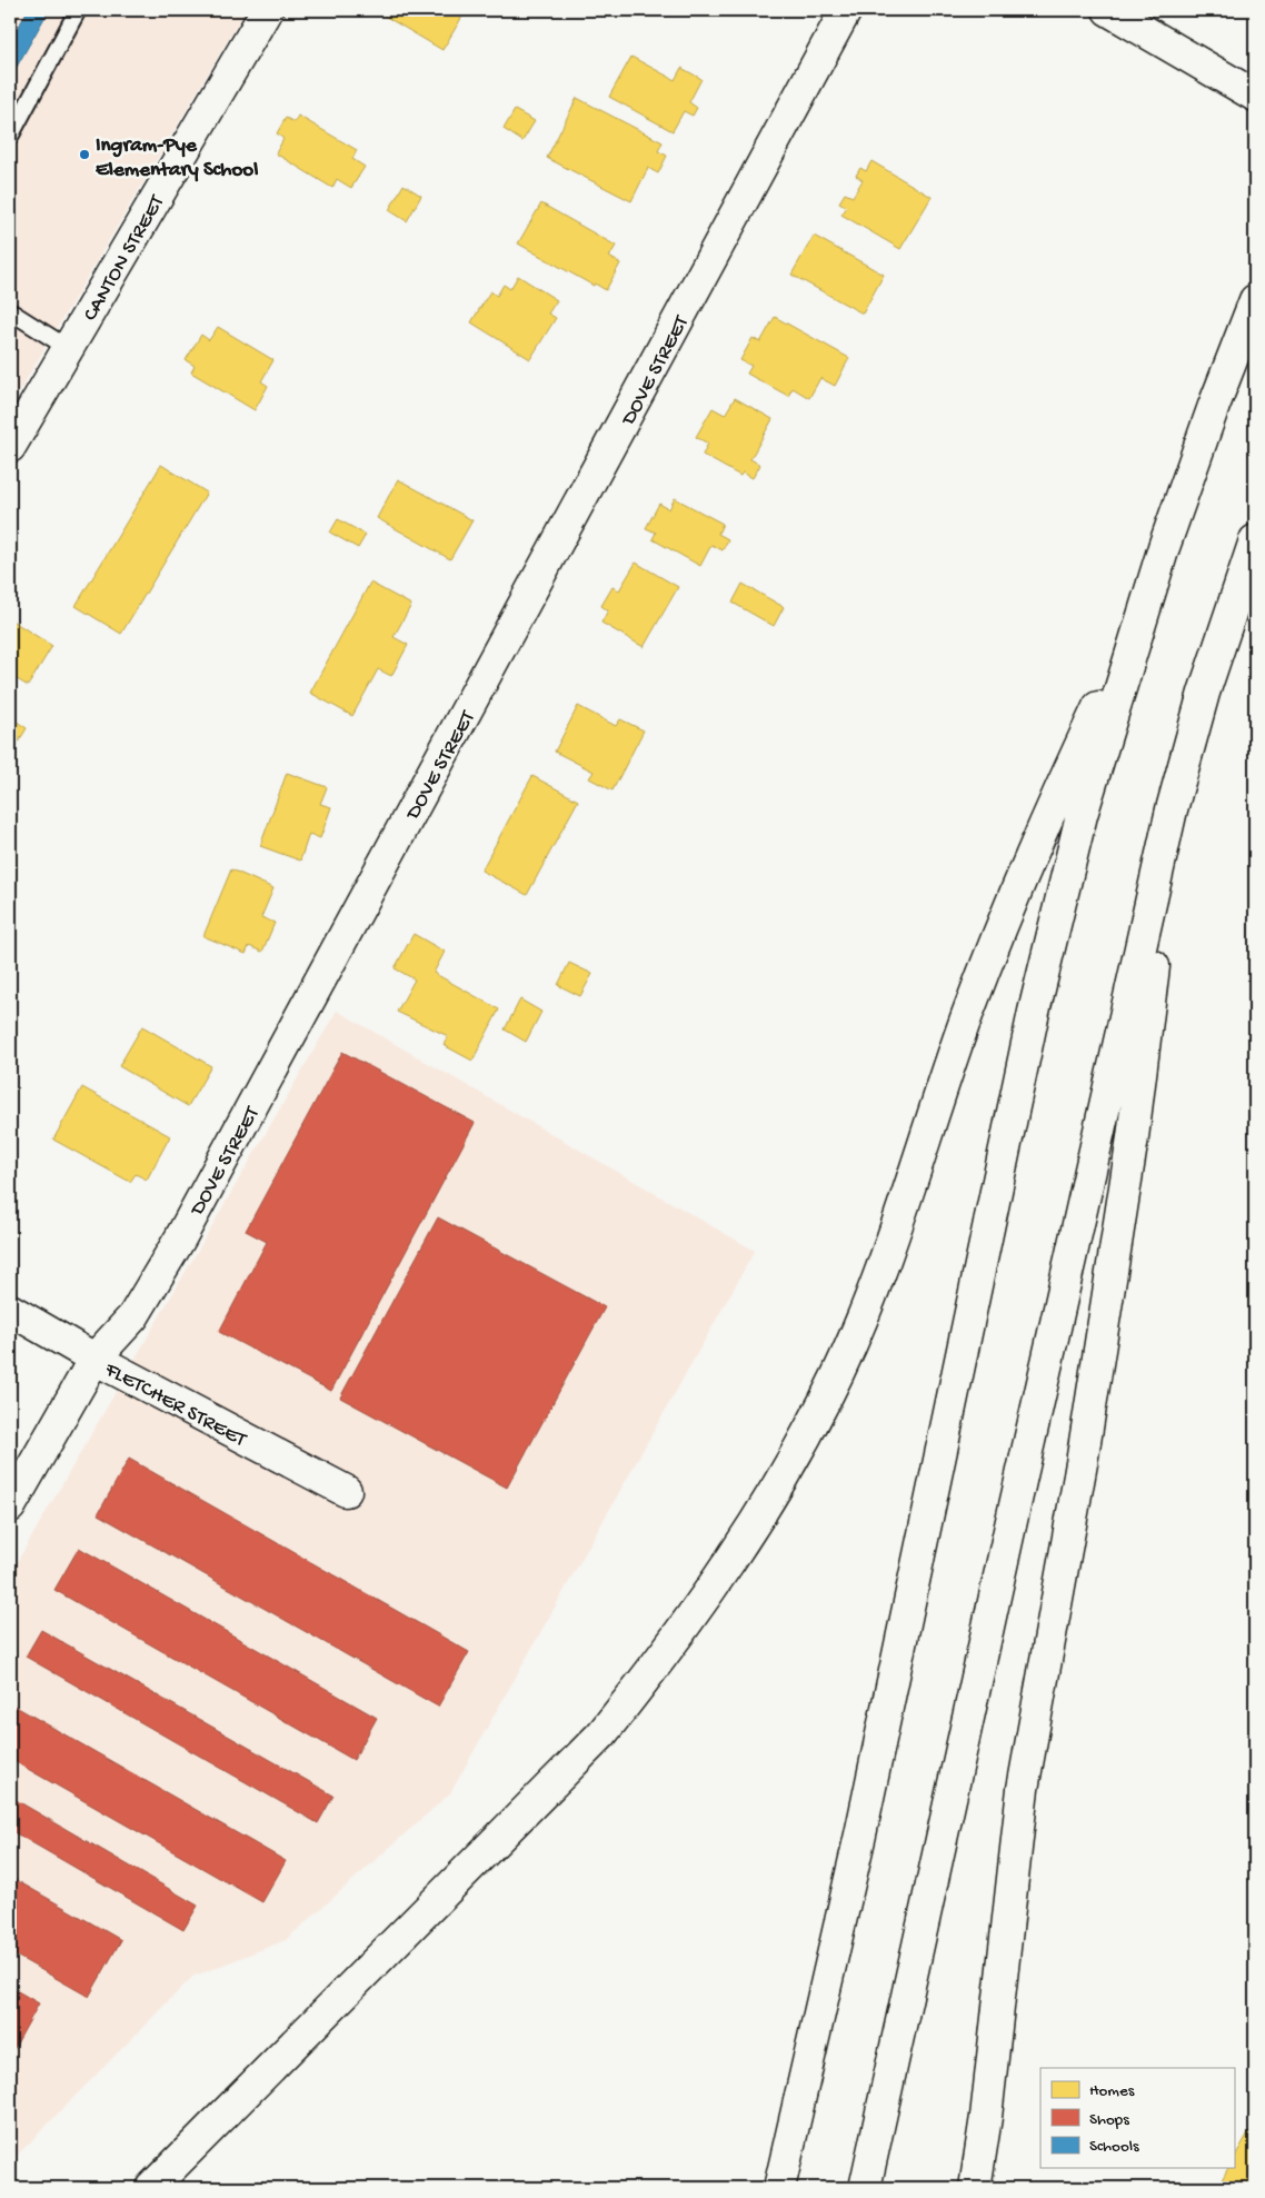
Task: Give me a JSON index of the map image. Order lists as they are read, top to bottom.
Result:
{
  "streets": {
    "main road": ["CANTON STREET", "DOVE STREET", "FLETCHER STREET"]
  },
  "crossings": [
    ["DOVE STREET", "FLETCHER STREET"]
  ],
  "places": ["Ingram-Pye Elementary School"],
  "legend": ["Homes", "Shops", "Schools"]
}
